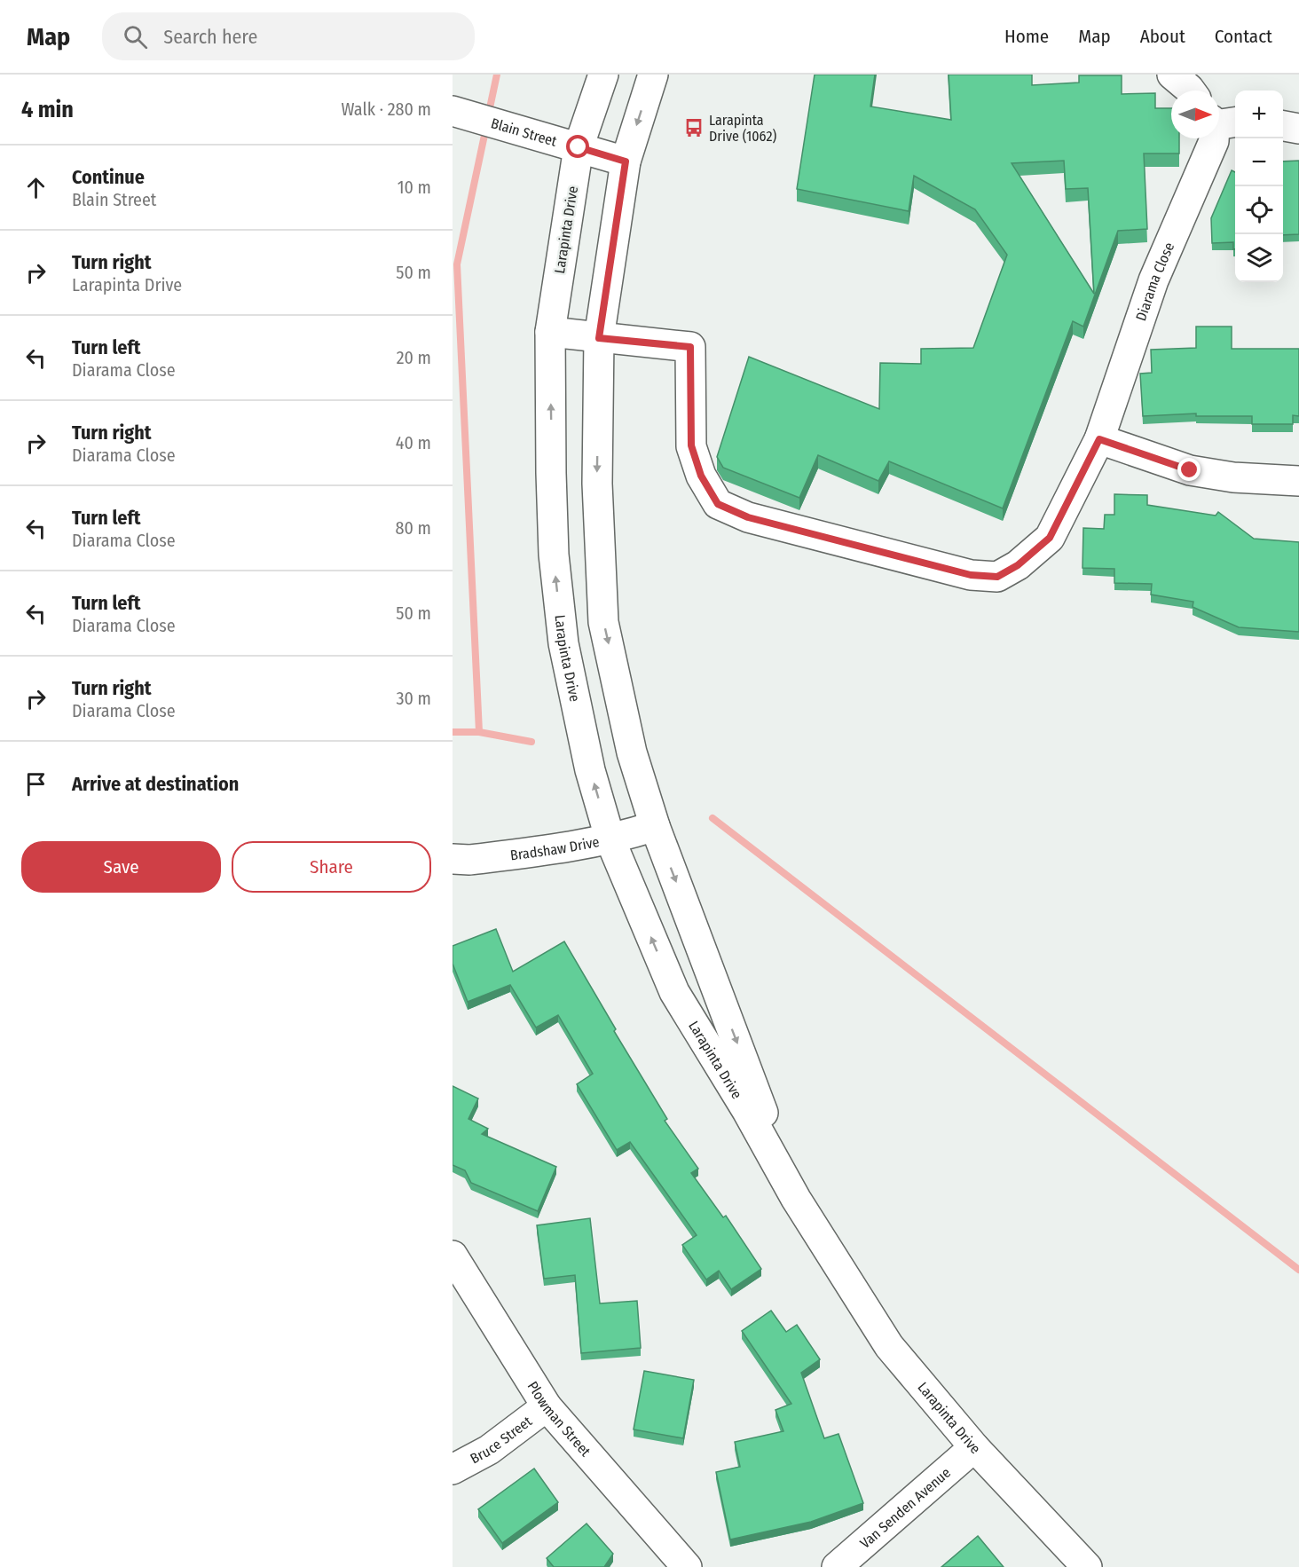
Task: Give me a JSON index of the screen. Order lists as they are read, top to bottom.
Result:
{
  "streets": {
    "main road": [
      "Blain Street",
      "Larapinta Drive",
      "Diarama Close",
      "Bradshaw Drive",
      "Plowman Street",
      "Bruce Street",
      "Van Senden Avenue"
    ]
  },
  "crossings": [
    ["Blain Street", "Larapinta Drive"],
    ["Larapinta Drive", "Diarama Close"],
    ["Larapinta Drive", "Bradshaw Drive"],
    ["Larapinta Drive", "Van Senden Avenue"],
    ["Plowman Street", "Bruce Street"]
  ],
  "places": {
    "bus stop": ["Larapinta Drive (1062)"]
  },
  "north": "right",
  "page": {
    "header": "Map",
    "search": "Search here",
    "nav": [
      "Home",
      "Map",
      "About",
      "Contact"
    ],
    "heading": ["4 min", "Walk · 280 m"],
    "map_buttons": ["+", "−"],
    "list": [
      ["Continue", "Blain Street", "10 m"],
      ["Turn right", "Larapinta Drive", "50 m"],
      ["Turn left", "Diarama Close", "20 m"],
      ["Turn right", "Diarama Close", "40 m"],
      ["Turn left", "Diarama Close", "80 m"],
      ["Turn left", "Diarama Close", "50 m"],
      ["Turn right", "Diarama Close", "30 m"],
      "Arrive at destination"
    ],
    "buttons": ["Save", "Share"]
  }
}
